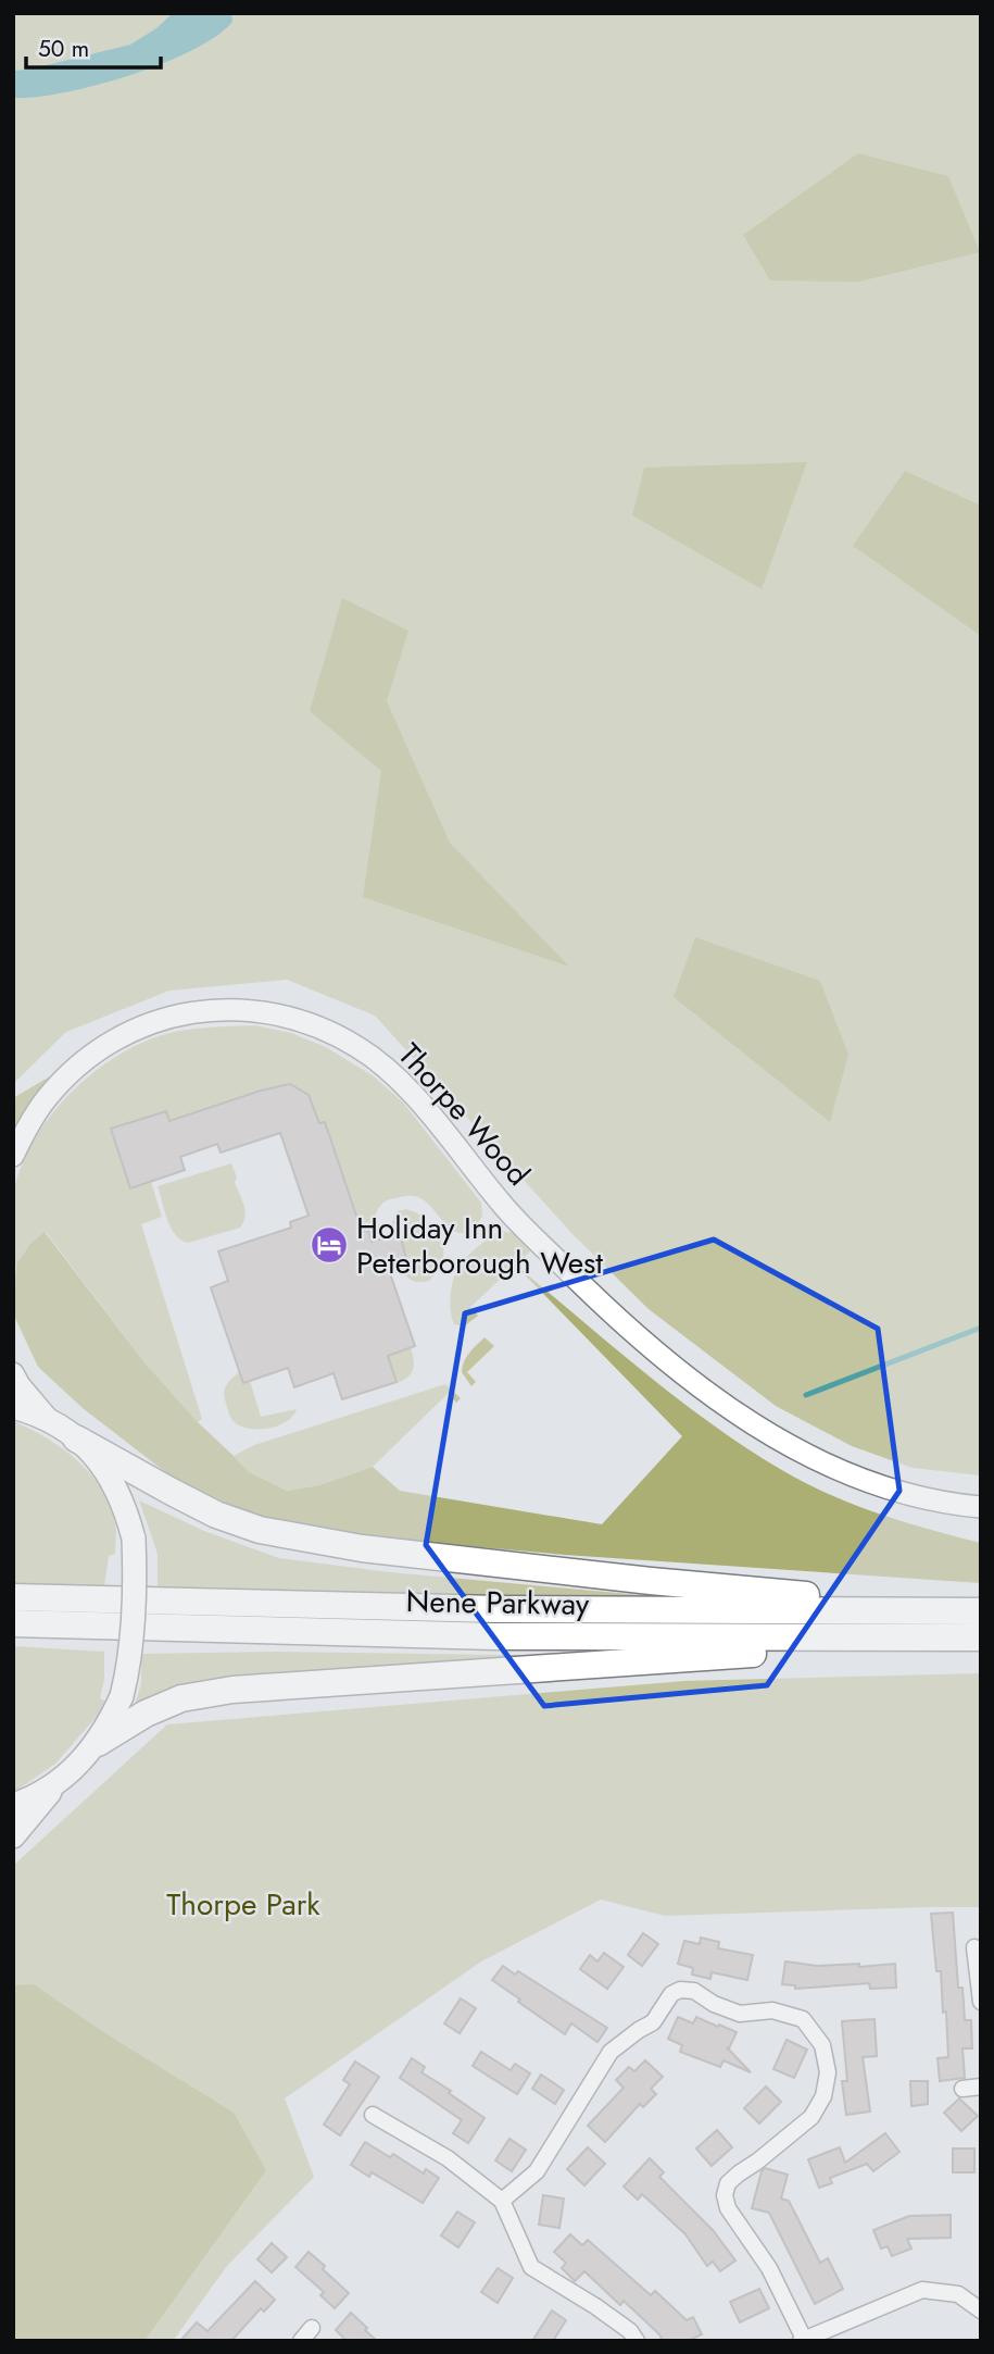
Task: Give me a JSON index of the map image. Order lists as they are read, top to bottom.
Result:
{
  "streets": {
    "highway": ["Nene Parkway"],
    "street": ["Thorpe Wood"]
  },
  "parks": ["Thorpe Park"],
  "places": {
    "hotel": ["Holiday Inn Peterborough West"]
  },
  "scale_bar": "50 m"
}
